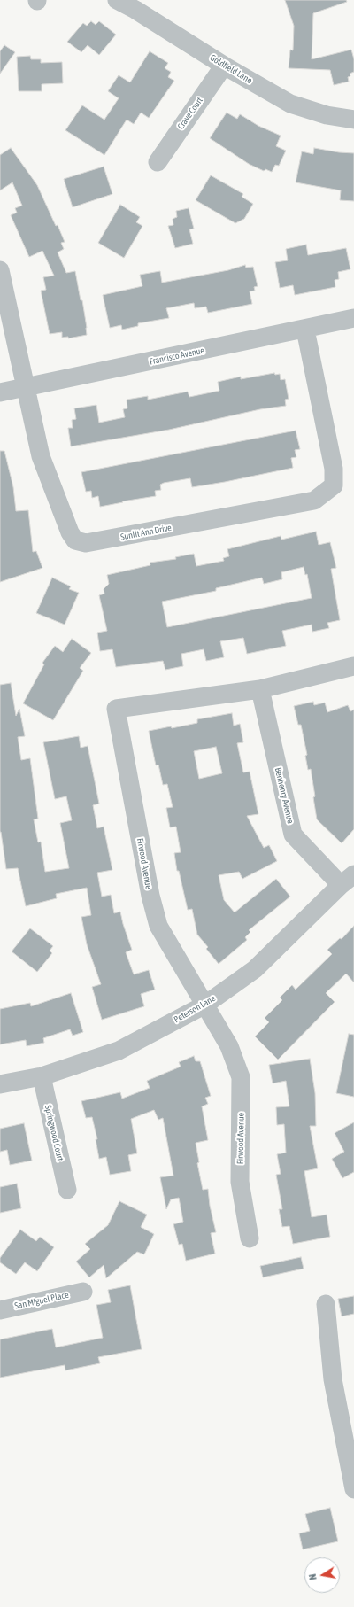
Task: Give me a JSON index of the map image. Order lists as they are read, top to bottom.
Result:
{
  "streets": {
    "street": [
      "Goldfield Lane",
      "Crave Court",
      "Francisco Avenue",
      "Sunlit Ann Drive",
      "Benhenry Avenue",
      "Firwood Avenue",
      "Peterson Lane",
      "Springwood Court",
      "San Miguel Place"
    ]
  },
  "crossings": [
    ["Goldfield Lane", "Crave Court"],
    ["Francisco Avenue", "Sunlit Ann Drive"],
    ["Benhenry Avenue", "Firwood Avenue"],
    ["Benhenry Avenue", "Peterson Lane"],
    ["Firwood Avenue", "Peterson Lane"],
    ["Peterson Lane", "Springwood Court"]
  ],
  "north": "left"
}
